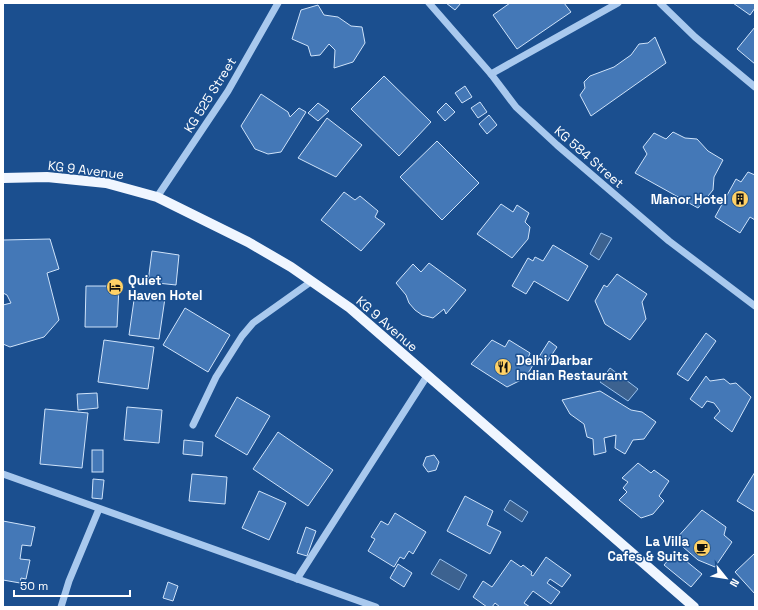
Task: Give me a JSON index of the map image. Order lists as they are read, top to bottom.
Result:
{
  "streets": {
    "main road": ["KG 9 Avenue"],
    "street": ["KG 525 Street", "KG 584 Street"]
  },
  "crossings": [
    ["KG 525 Street", "KG 9 Avenue"]
  ],
  "places": {
    "building": ["Manor Hotel"],
    "hotel": ["Quiet Haven Hotel"],
    "restaurant": ["Delhi Darbar Indian Restaurant"],
    "cafe": ["La Villa Cafes & Suits"]
  },
  "scale_bar": "50 m",
  "north": "bottom right"
}
